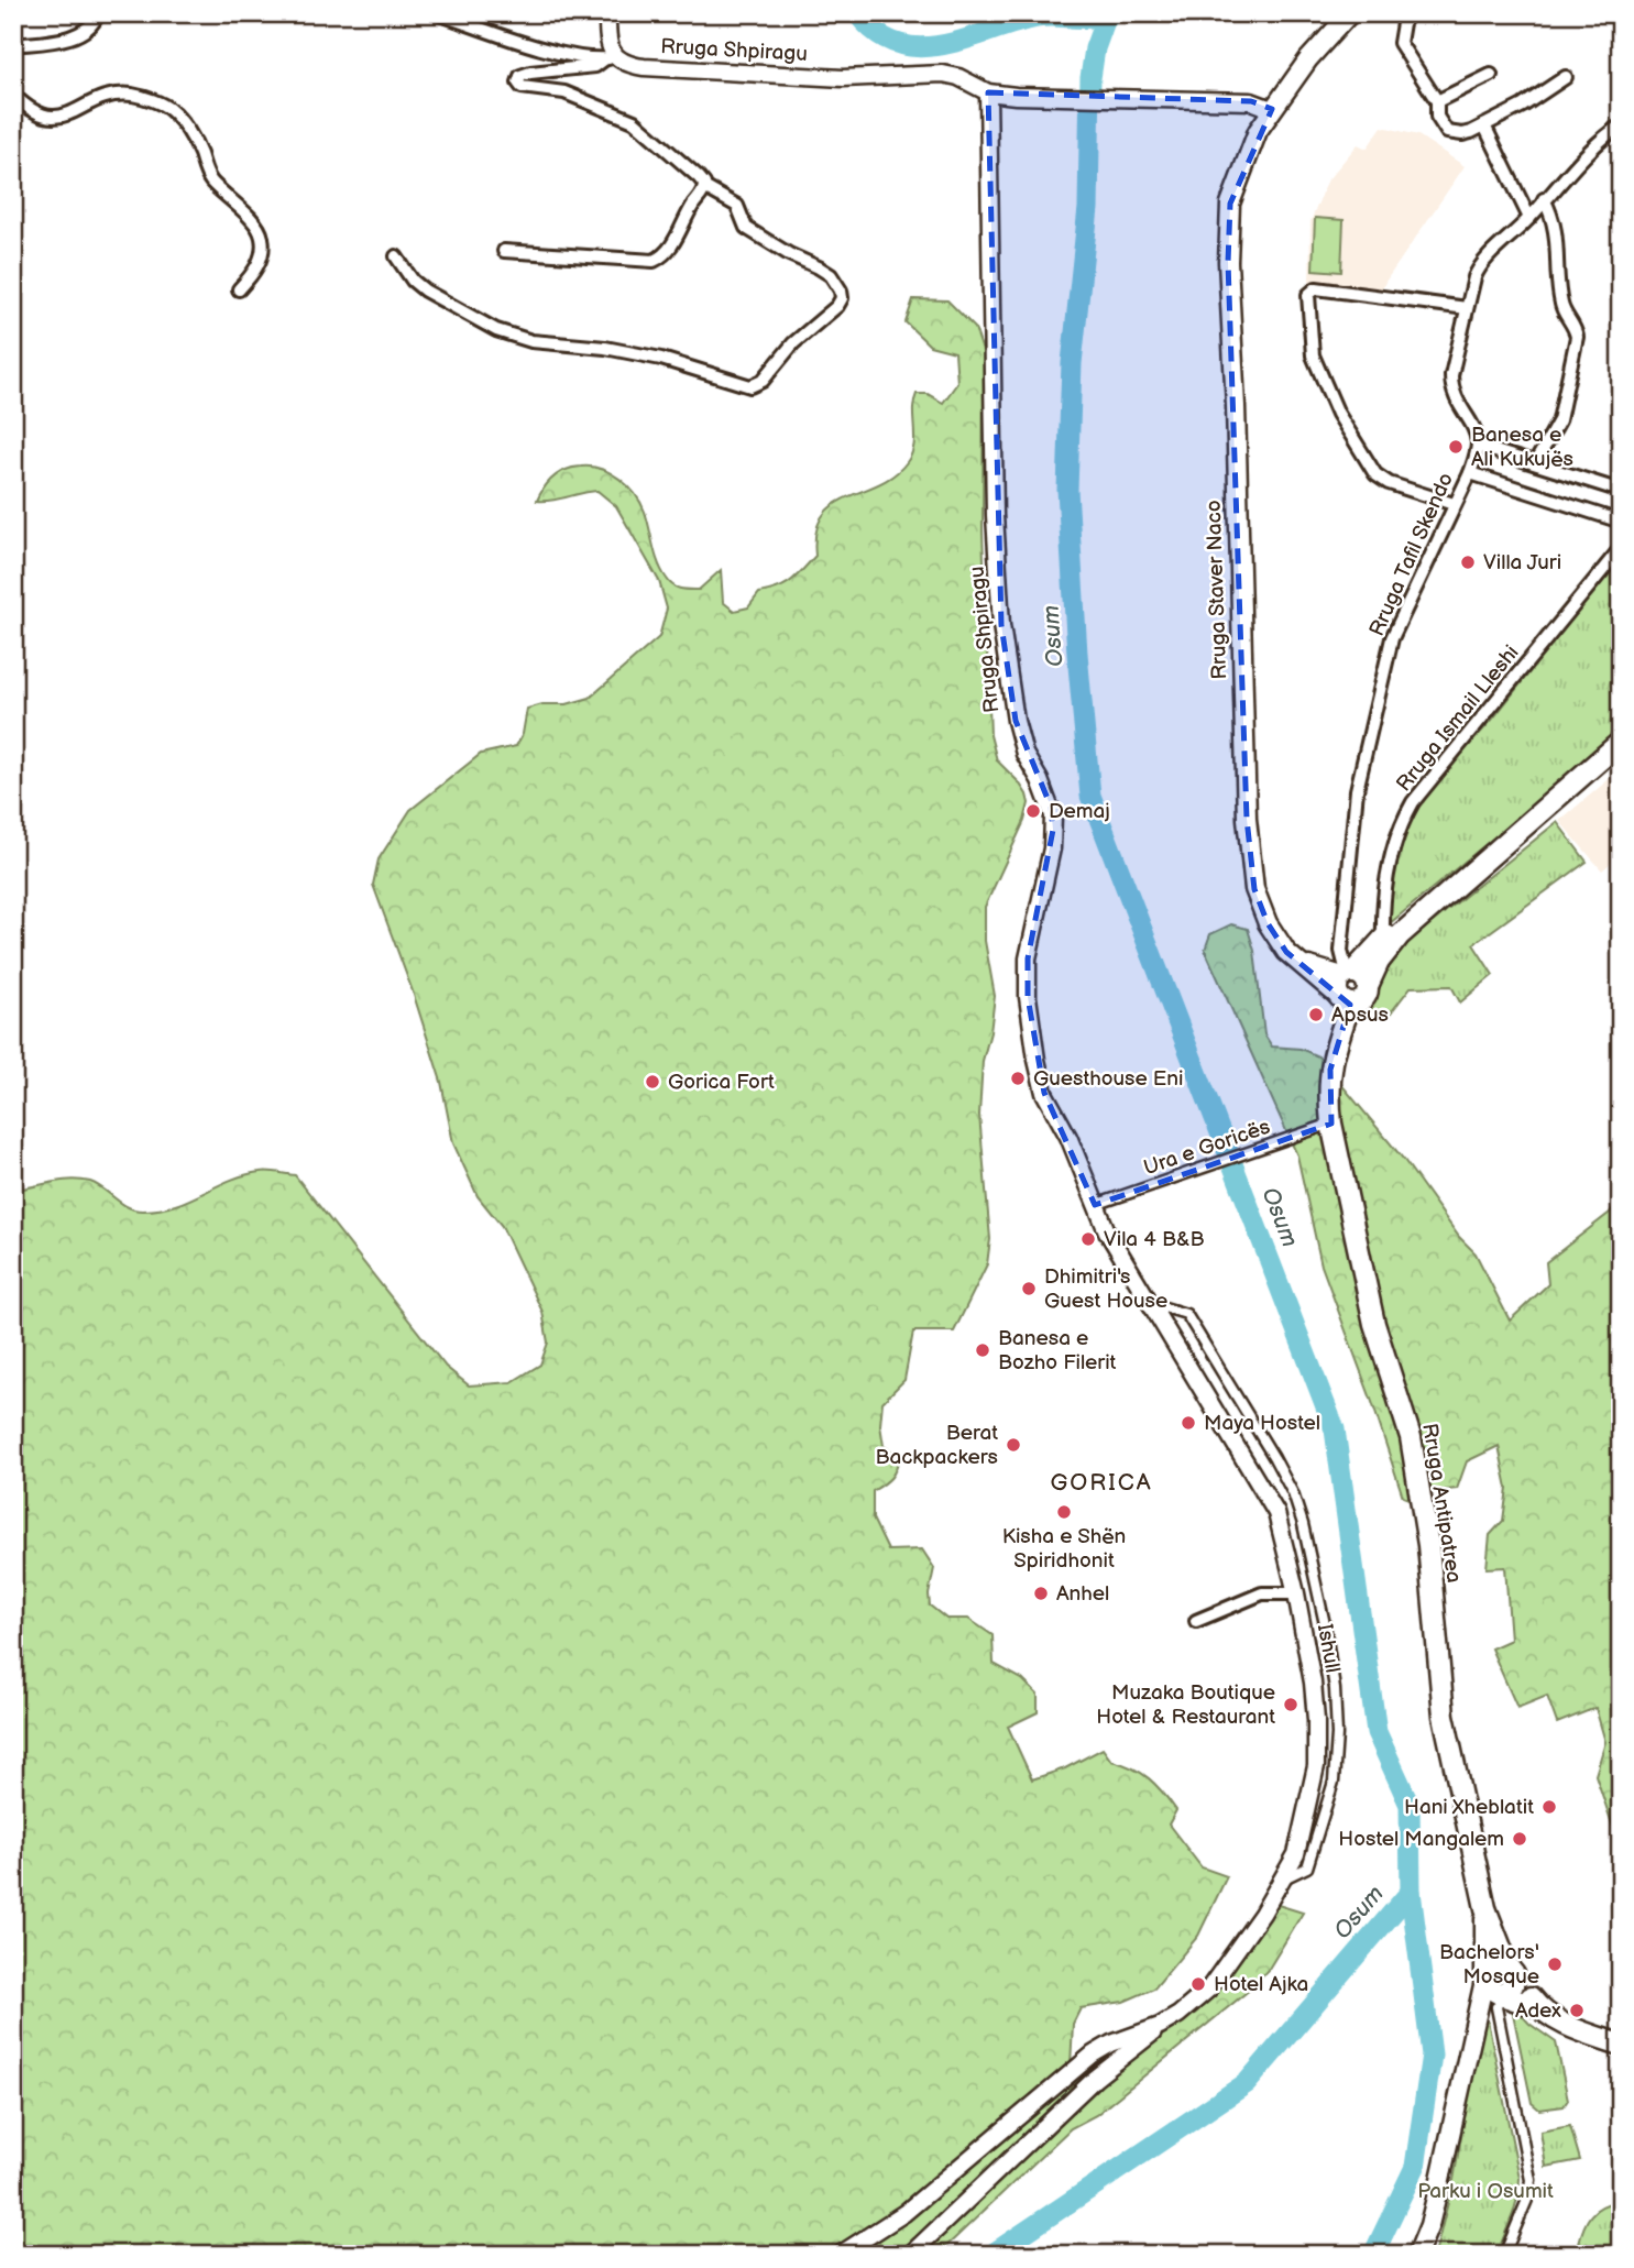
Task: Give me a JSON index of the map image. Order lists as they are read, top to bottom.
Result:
{
  "streets": {
    "main road": ["Rruga Staver Naco", "Rruga Antipatrea"],
    "street": [
      "Rruga Shpiragu",
      "Rruga Tafil Skendo",
      "Rruga Ismail Lleshi",
      "Ura e Goricës",
      "Ishull"
    ]
  },
  "crossings": [
    ["Rruga Shpiragu", "Rruga Staver Naco"],
    ["Rruga Shpiragu", "Ura e Goricës"],
    ["Rruga Shpiragu", "Ishull"],
    ["Rruga Tafil Skendo", "Rruga Staver Naco"],
    ["Rruga Tafil Skendo", "Rruga Antipatrea"],
    ["Rruga Staver Naco", "Rruga Antipatrea"],
    ["Rruga Ismail Lleshi", "Rruga Antipatrea"],
    ["Ura e Goricës", "Rruga Antipatrea"],
    ["Ura e Goricës", "Ishull"]
  ],
  "districts": ["GORICA"],
  "water": ["Osum"],
  "parks": ["Parku i Osumit"],
  "places": [
    "Banesa e Ali Kukujës",
    "Villa Juri",
    "Demaj",
    "Apsus",
    "Guesthouse Eni",
    "Gorica Fort",
    "Vila 4 B&B",
    "Dhimitri's Guest House",
    "Banesa e Bozho Filerit",
    "Maya Hostel",
    "Berat Backpackers",
    "Kisha e Shën Spiridhonit",
    "Anhel",
    "Muzaka Boutique Hotel & Restaurant",
    "Hani Xheblatit",
    "Hostel Mangalem",
    "Bachelors' Mosque",
    "Hotel Ajka",
    "Adex"
  ]
}
